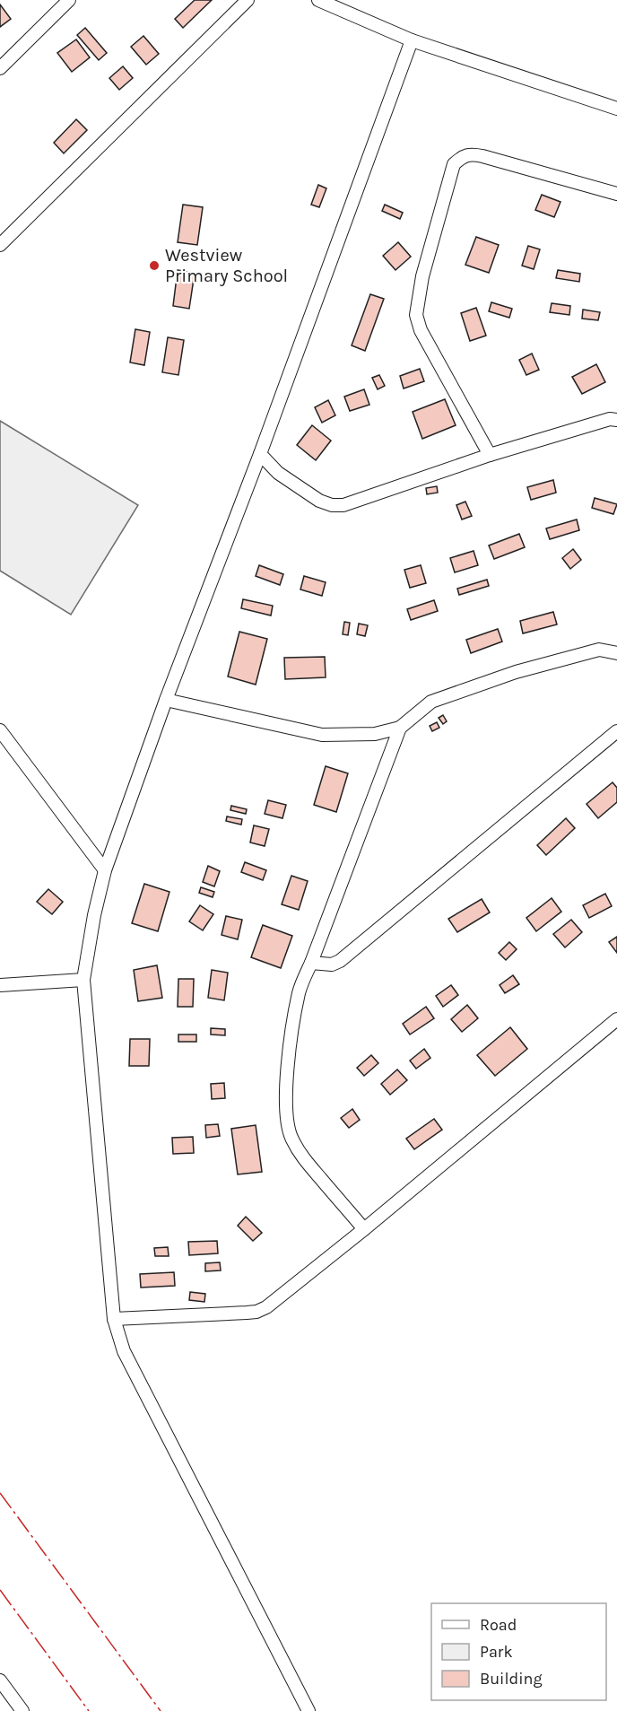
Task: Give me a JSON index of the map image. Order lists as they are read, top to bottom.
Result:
{
  "places": ["Westview Primary School"],
  "legend": ["Road", "Park", "Building"]
}
